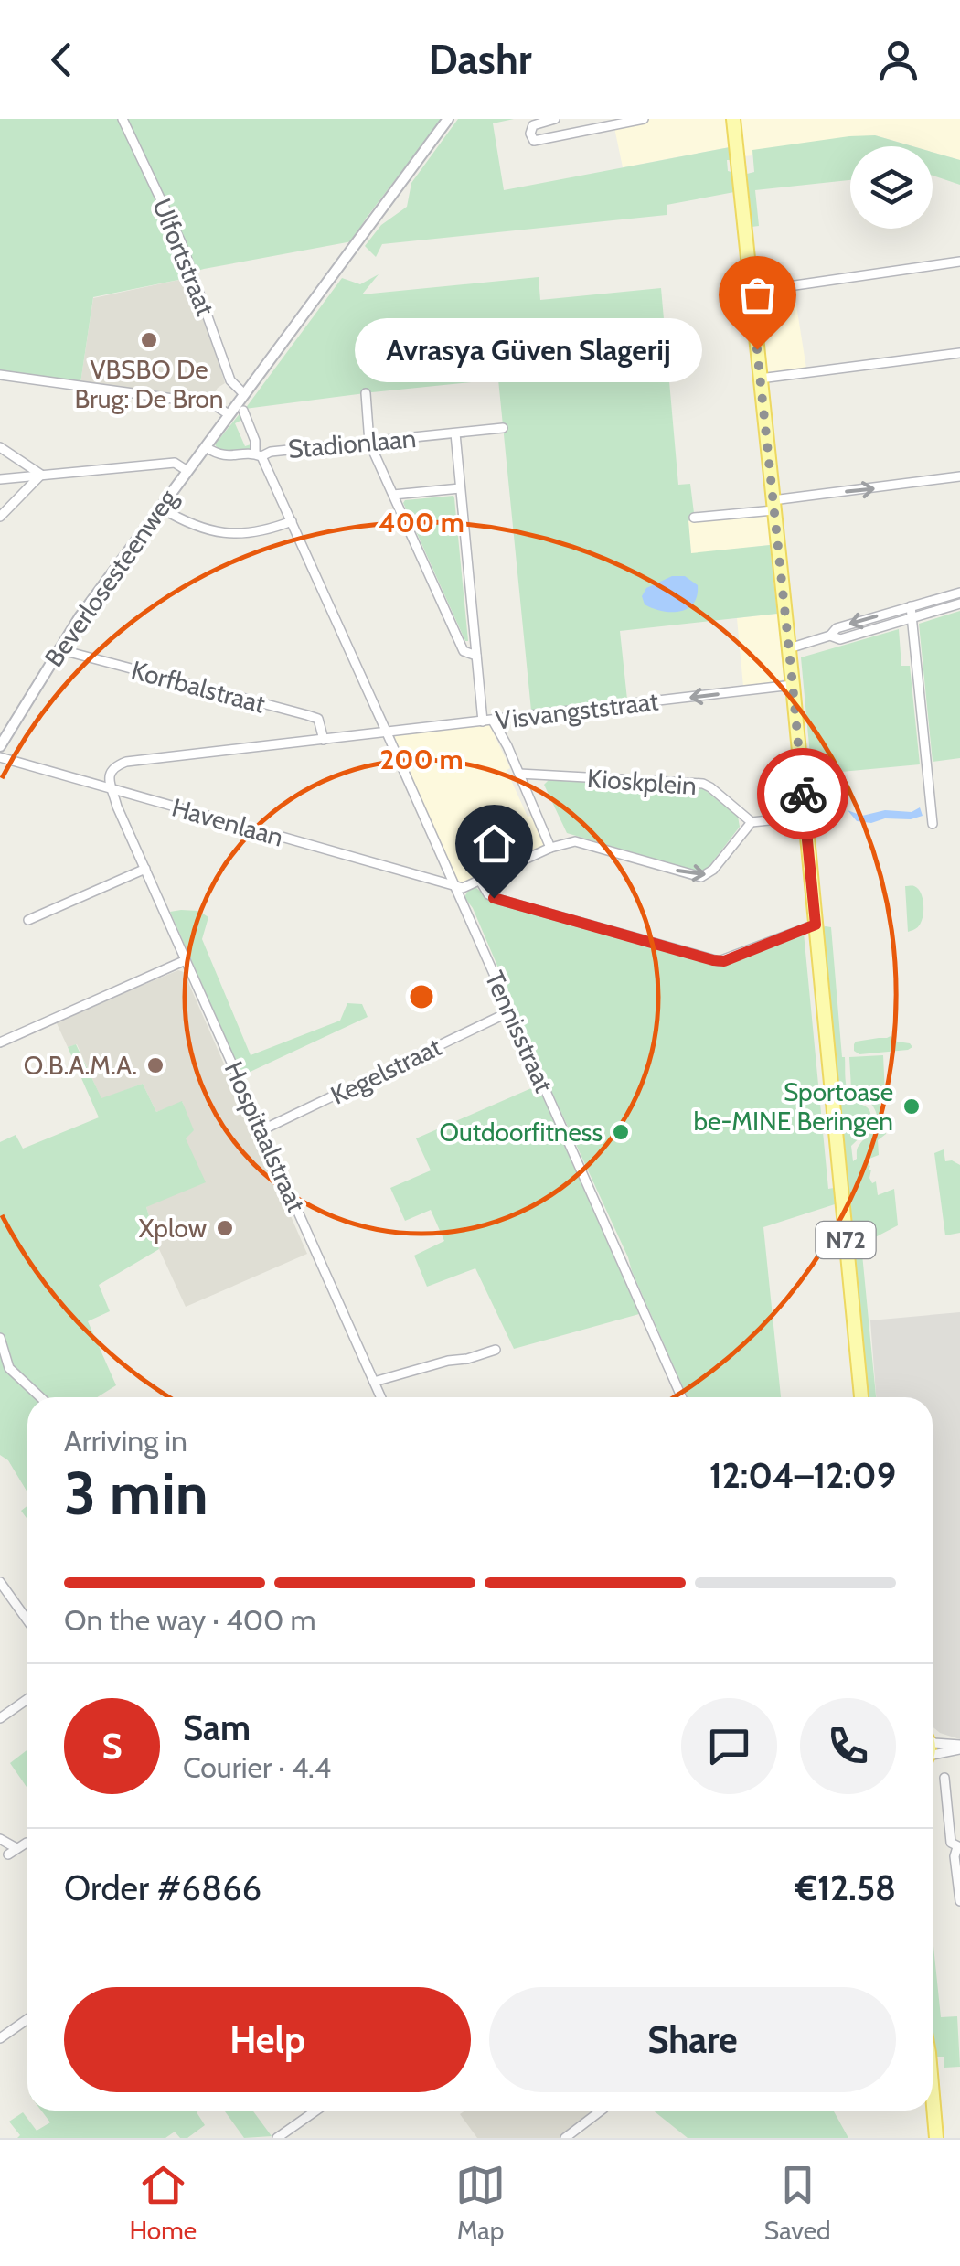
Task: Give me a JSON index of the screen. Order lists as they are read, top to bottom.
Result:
{
  "streets": {
    "main road": ["N72"],
    "street": [
      "Ulfortstraat",
      "Stadionlaan",
      "Beverlosesteenweg",
      "Korfbalstraat",
      "Visvangststraat",
      "Kioskplein",
      "Havenlaan",
      "Tennisstraat",
      "Kegelstraat",
      "Hospitaalstraat"
    ]
  },
  "crossings": [
    ["Ulfortstraat", "Beverlosesteenweg"],
    ["Stadionlaan", "Beverlosesteenweg"],
    ["Stadionlaan", "Tennisstraat"],
    ["Beverlosesteenweg", "Korfbalstraat"],
    ["Korfbalstraat", "Visvangststraat"],
    ["Visvangststraat", "Havenlaan"],
    ["Visvangststraat", "Tennisstraat"],
    ["Visvangststraat", "Hospitaalstraat"],
    ["Visvangststraat", "N72"],
    ["Havenlaan", "Tennisstraat"],
    ["Havenlaan", "Hospitaalstraat"],
    ["Tennisstraat", "Kegelstraat"],
    ["Kegelstraat", "Hospitaalstraat"]
  ],
  "one_way": ["Visvangststraat"],
  "places": [
    "VBSBO De Brug: De Bron",
    "Avrasya Güven Slagerij",
    "O.B.A.M.A.",
    "Sportoase be-MINE Beringen",
    "Outdoorfitness",
    "Xplow"
  ],
  "page": {
    "header": "Dashr",
    "bubble": "Avrasya Güven Slagerij",
    "heading": ["3 min", "Arriving in", "12:04–12:09"],
    "panel": [
      "Sam",
      "Courier · 4.4",
      "Order #6866",
      "€12.58"
    ],
    "bar": "On the way · 400 m",
    "round": "S",
    "buttons": ["Help", "Share"],
    "tabs": ["Home", "Map", "Saved"]
  },
  "rings": ["400 m", "200 m"]
}
